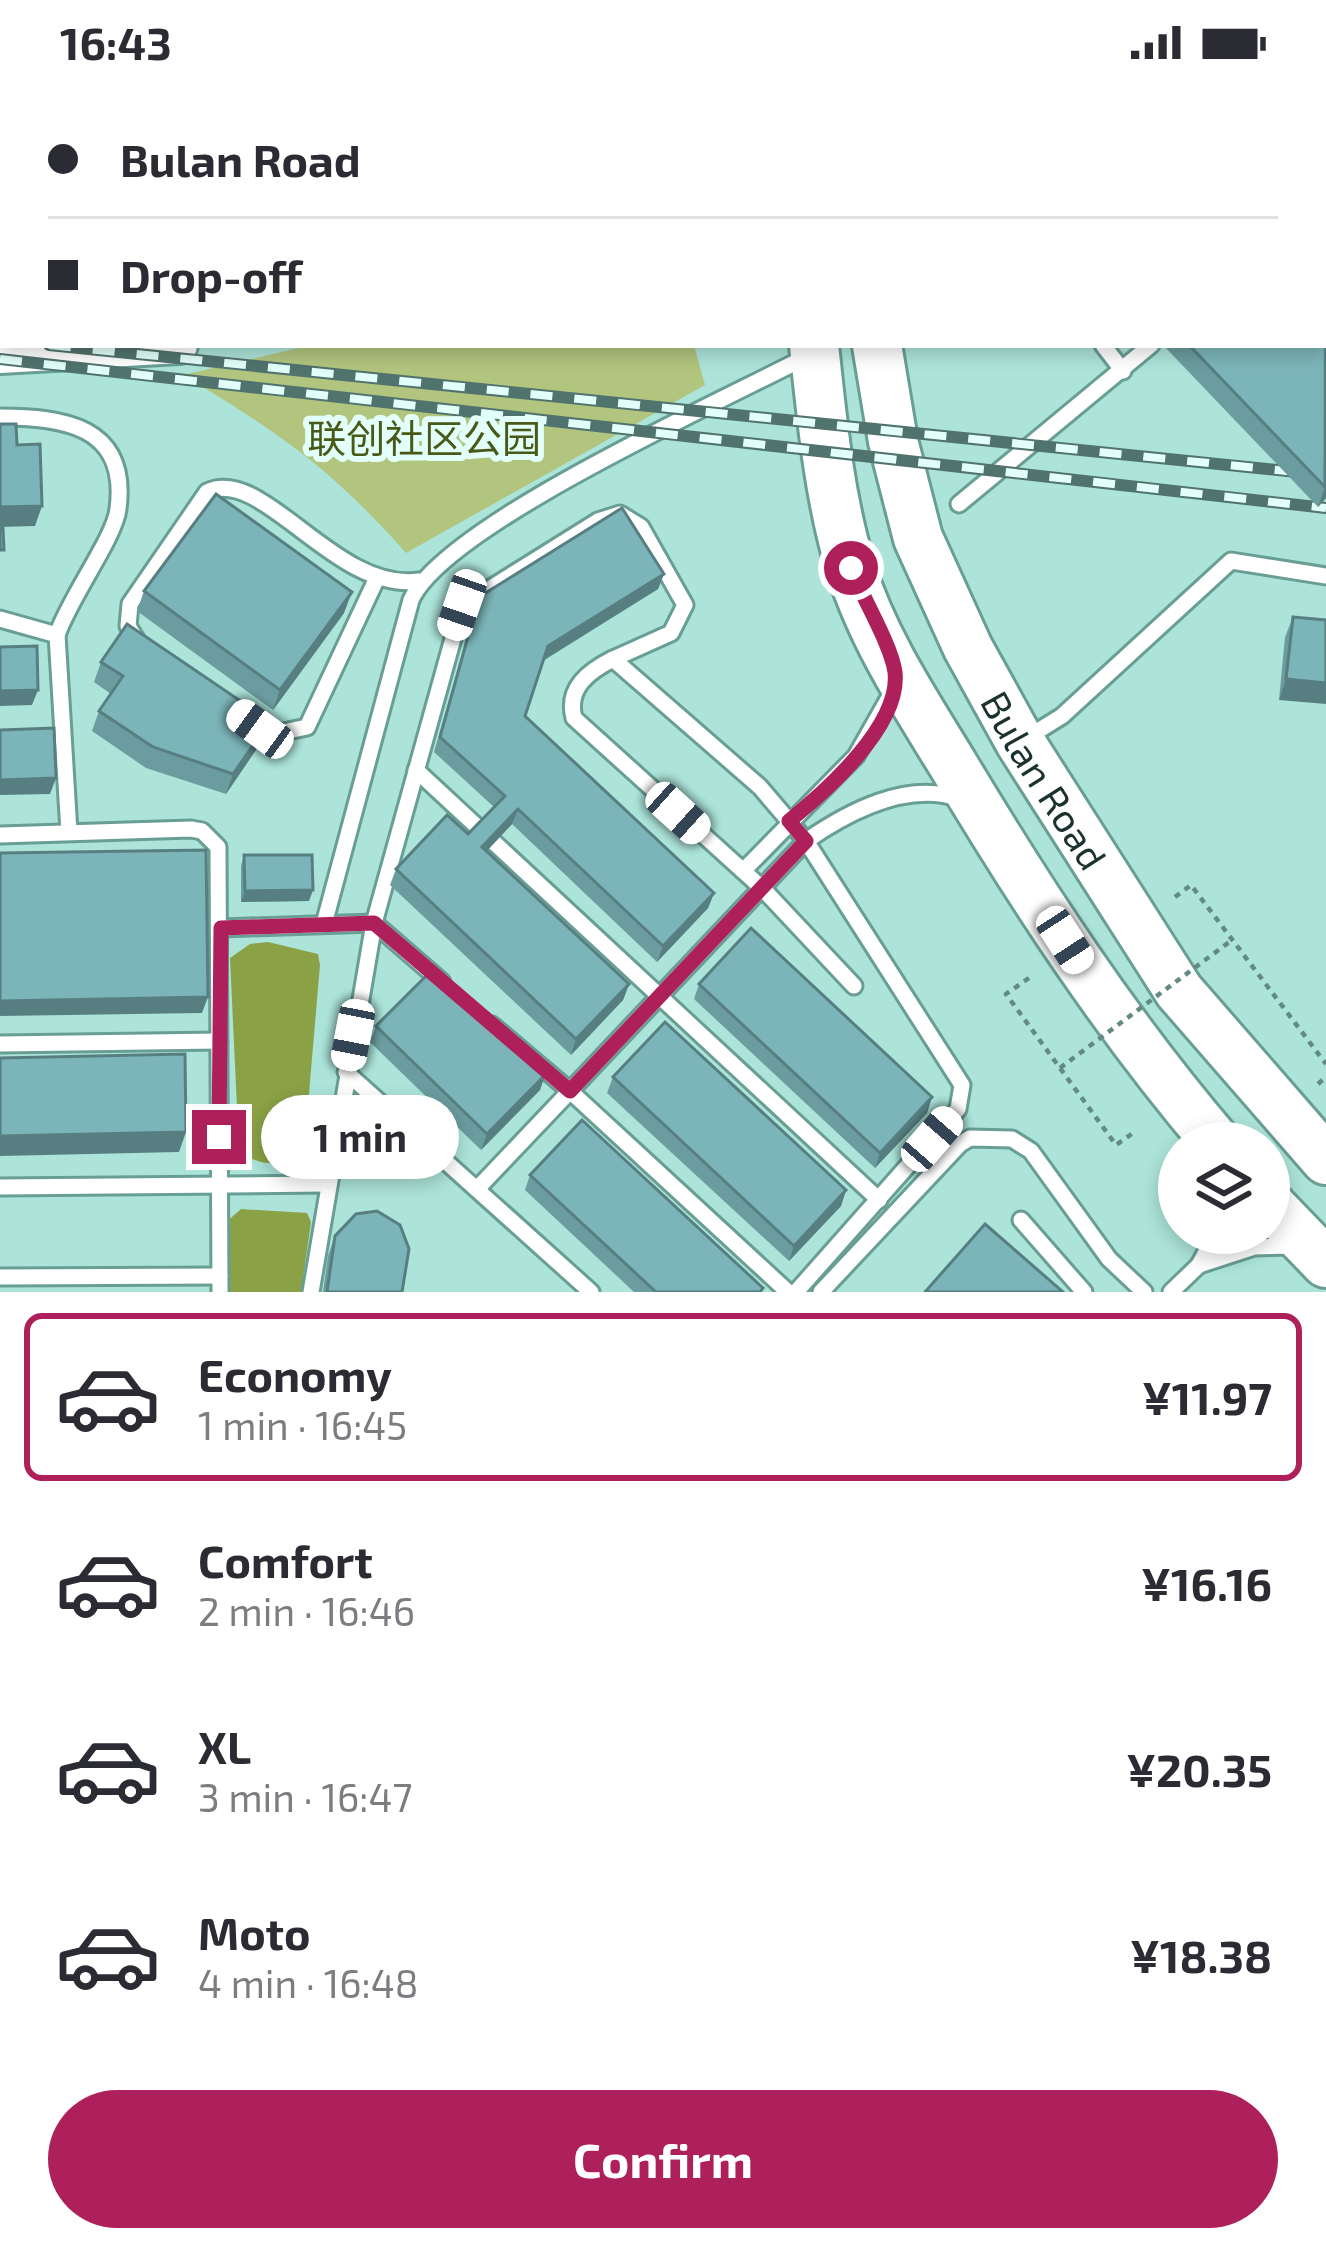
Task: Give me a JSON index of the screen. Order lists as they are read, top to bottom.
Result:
{
  "streets": {
    "main road": ["Bulan Road"]
  },
  "parks": ["联创社区公园"],
  "page": {
    "status": "16:43",
    "banner": ["Bulan Road", "Drop-off"],
    "bubble": "1 min",
    "list": [
      {
        "name": "Economy",
        "note": "1 min · 16:45",
        "value": "¥11.97"
      },
      {
        "name": "Comfort",
        "note": "2 min · 16:46",
        "value": "¥16.16"
      },
      {
        "name": "XL",
        "note": "3 min · 16:47",
        "value": "¥20.35"
      },
      {
        "name": "Moto",
        "note": "4 min · 16:48",
        "value": "¥18.38"
      }
    ],
    "buttons": "Confirm"
  }
}
